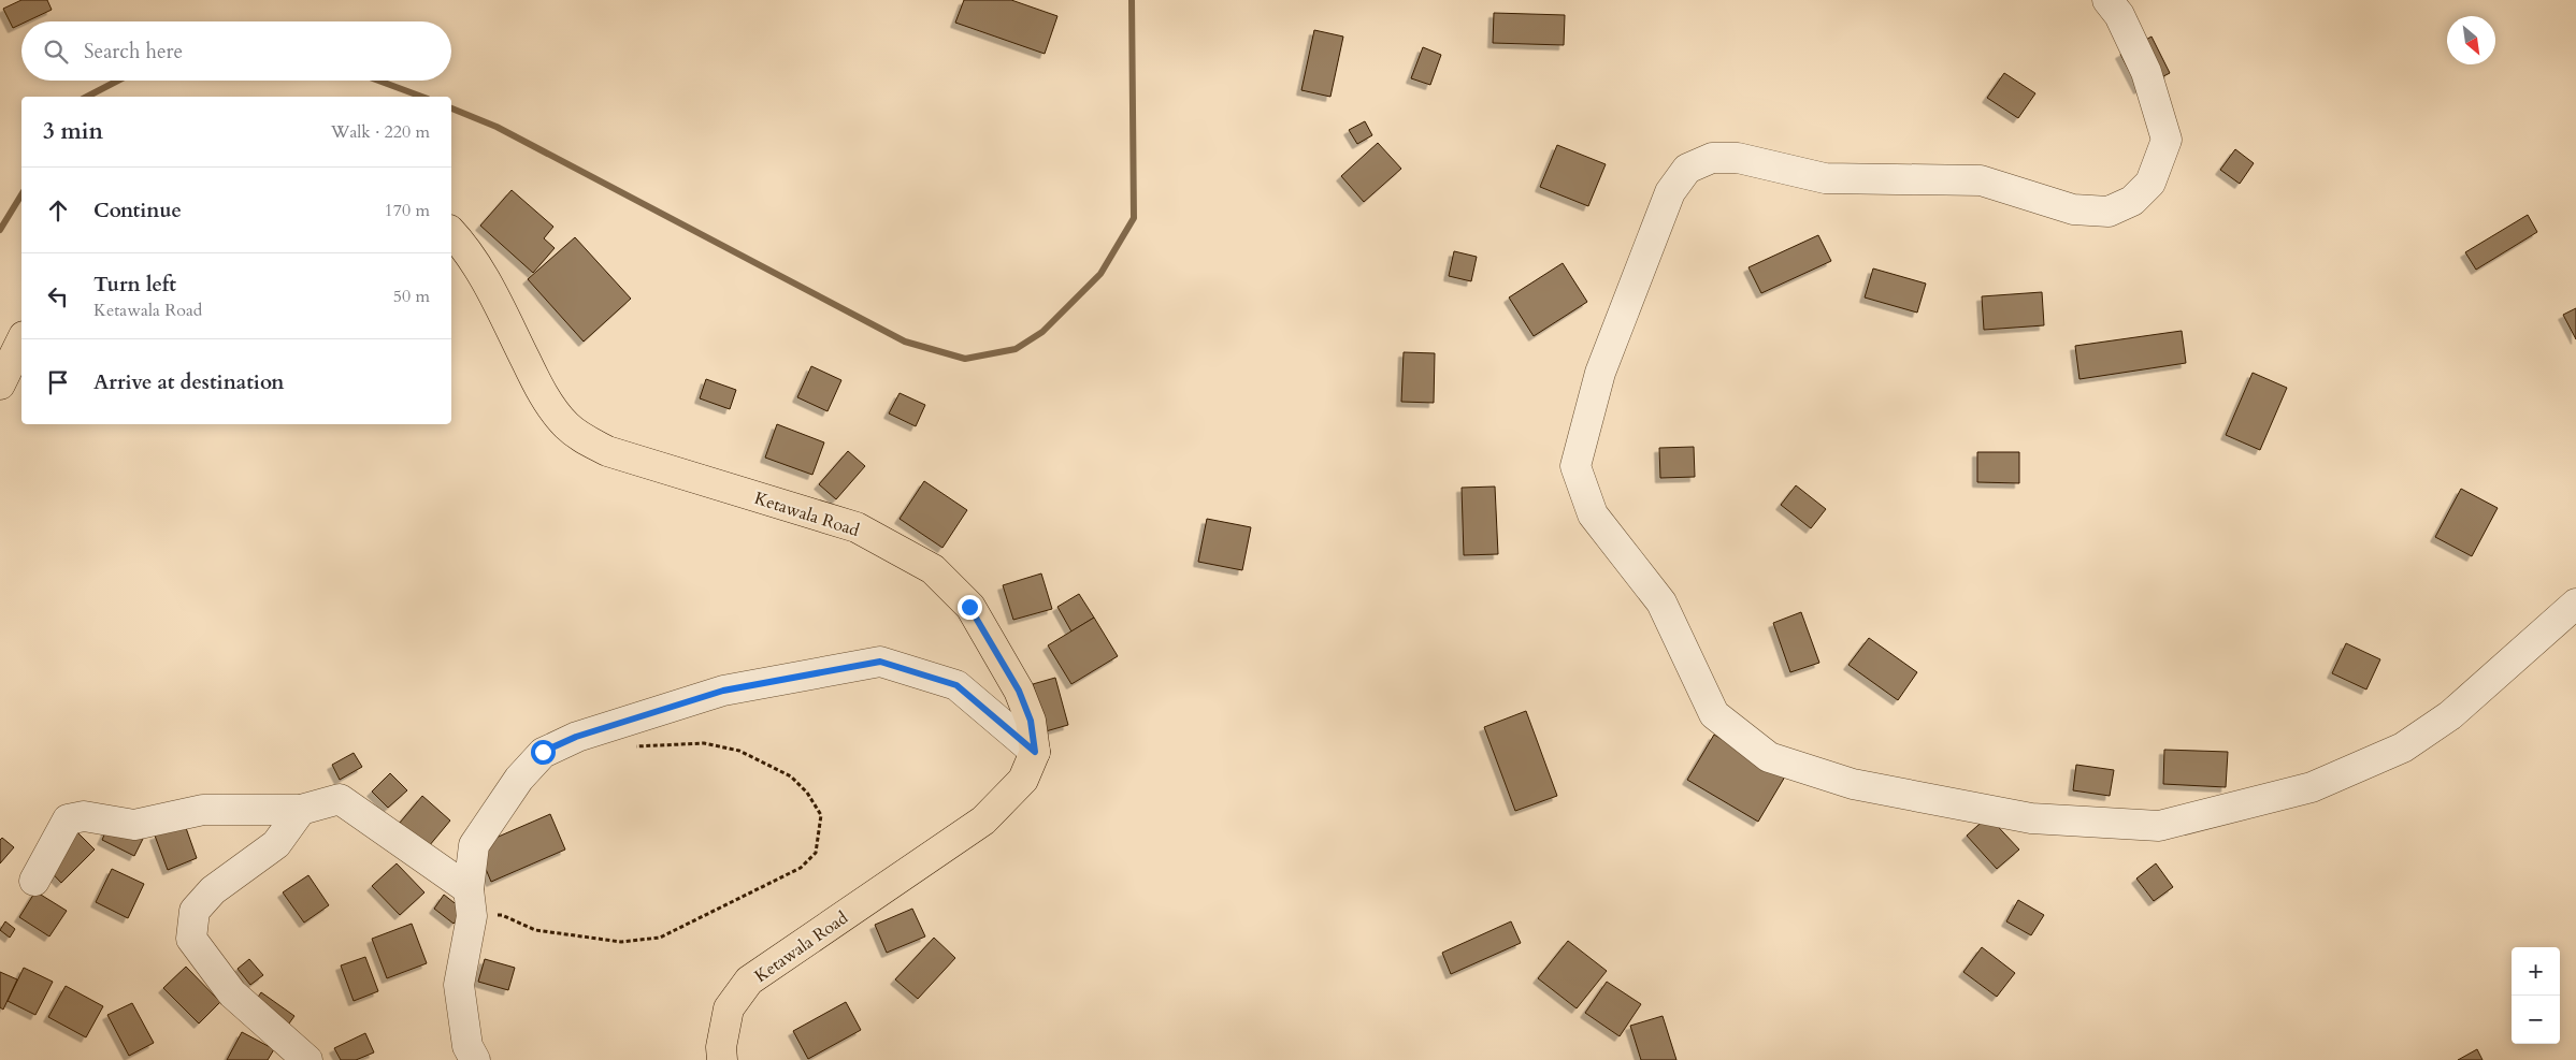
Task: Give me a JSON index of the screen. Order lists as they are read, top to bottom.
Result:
{
  "streets": {
    "main road": ["Ketawala Road"]
  },
  "north": "bottom right",
  "page": {
    "search": "Search here",
    "heading": ["3 min", "Walk · 220 m"],
    "list": [
      ["Continue", "170 m"],
      ["Turn left", "Ketawala Road", "50 m"],
      "Arrive at destination"
    ],
    "map_buttons": ["+", "−"]
  }
}
